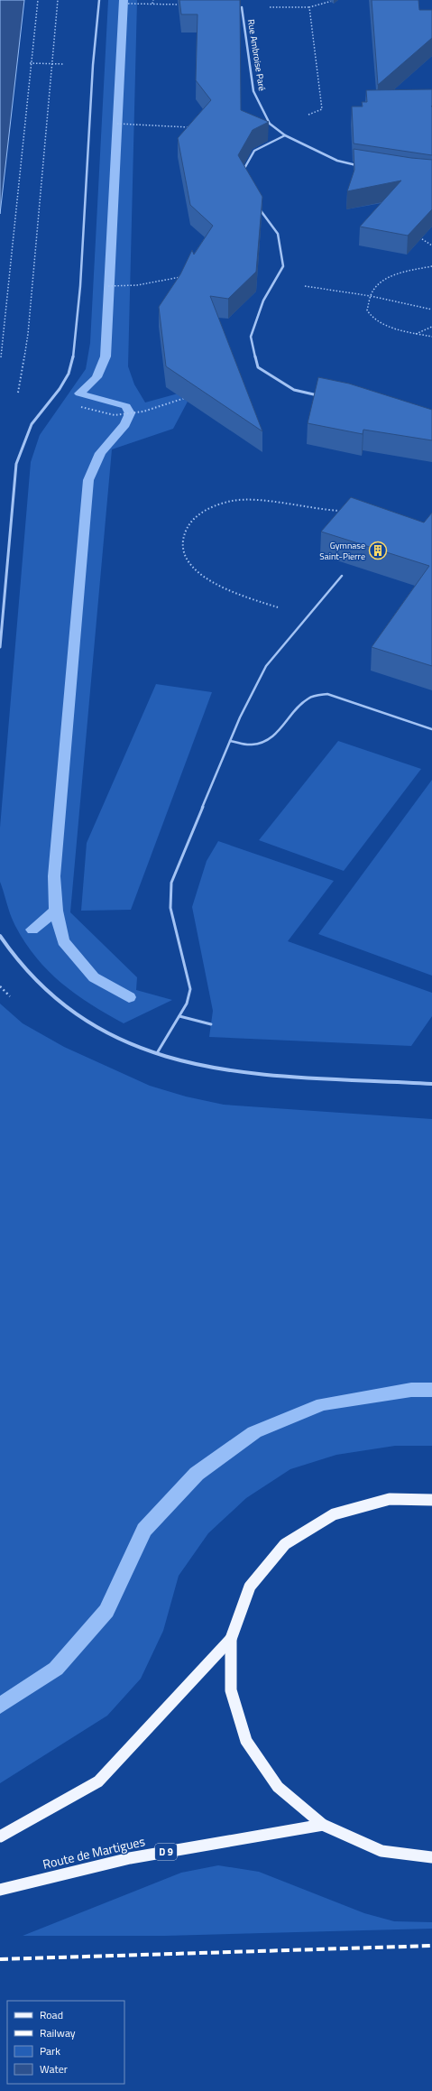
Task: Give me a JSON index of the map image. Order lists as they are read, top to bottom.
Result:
{
  "streets": {
    "main road": ["D 9", "Route de Martigues"],
    "street": ["Rue Ambroise Paré"]
  },
  "places": {
    "building": ["Gymnase Saint-Pierre"]
  },
  "legend": [
    "Road",
    "Railway",
    "Park",
    "Water"
  ]
}
